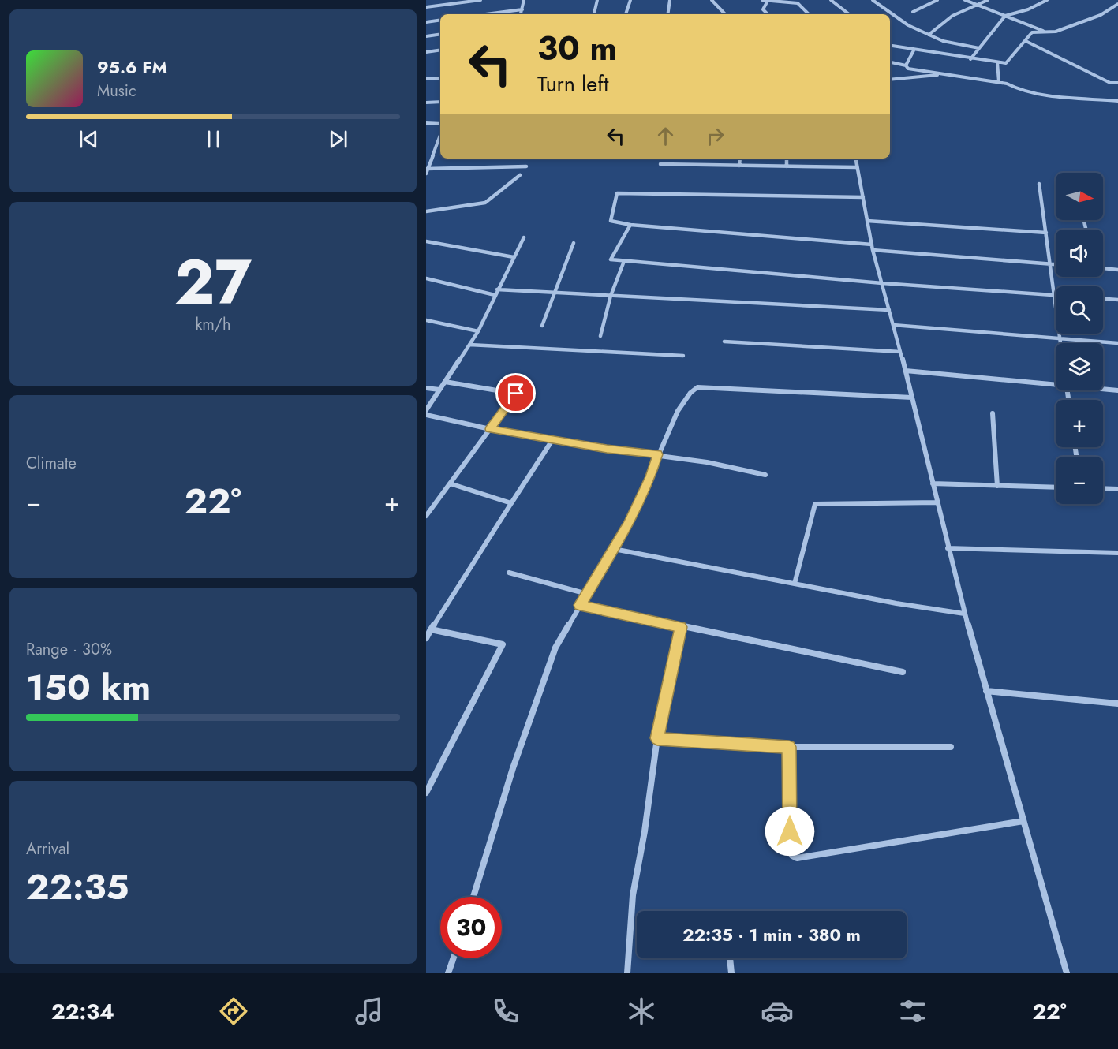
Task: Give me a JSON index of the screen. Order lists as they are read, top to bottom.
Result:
{
  "north": "right",
  "page": {
    "turn": ["30 m", "Turn left"],
    "song": ["95.6 FM", "Music"],
    "map_buttons": ["+", "−"],
    "tile": [
      ["27", "km/h"],
      "Climate",
      ["Range · 30%", "150 km"],
      ["Arrival", "22:35"]
    ],
    "heat": ["−", "22°", "+"],
    "limit": "30",
    "trip": "22:35 · 1 min · 380 m",
    "tabs": ["22:34", "22°"]
  }
}
